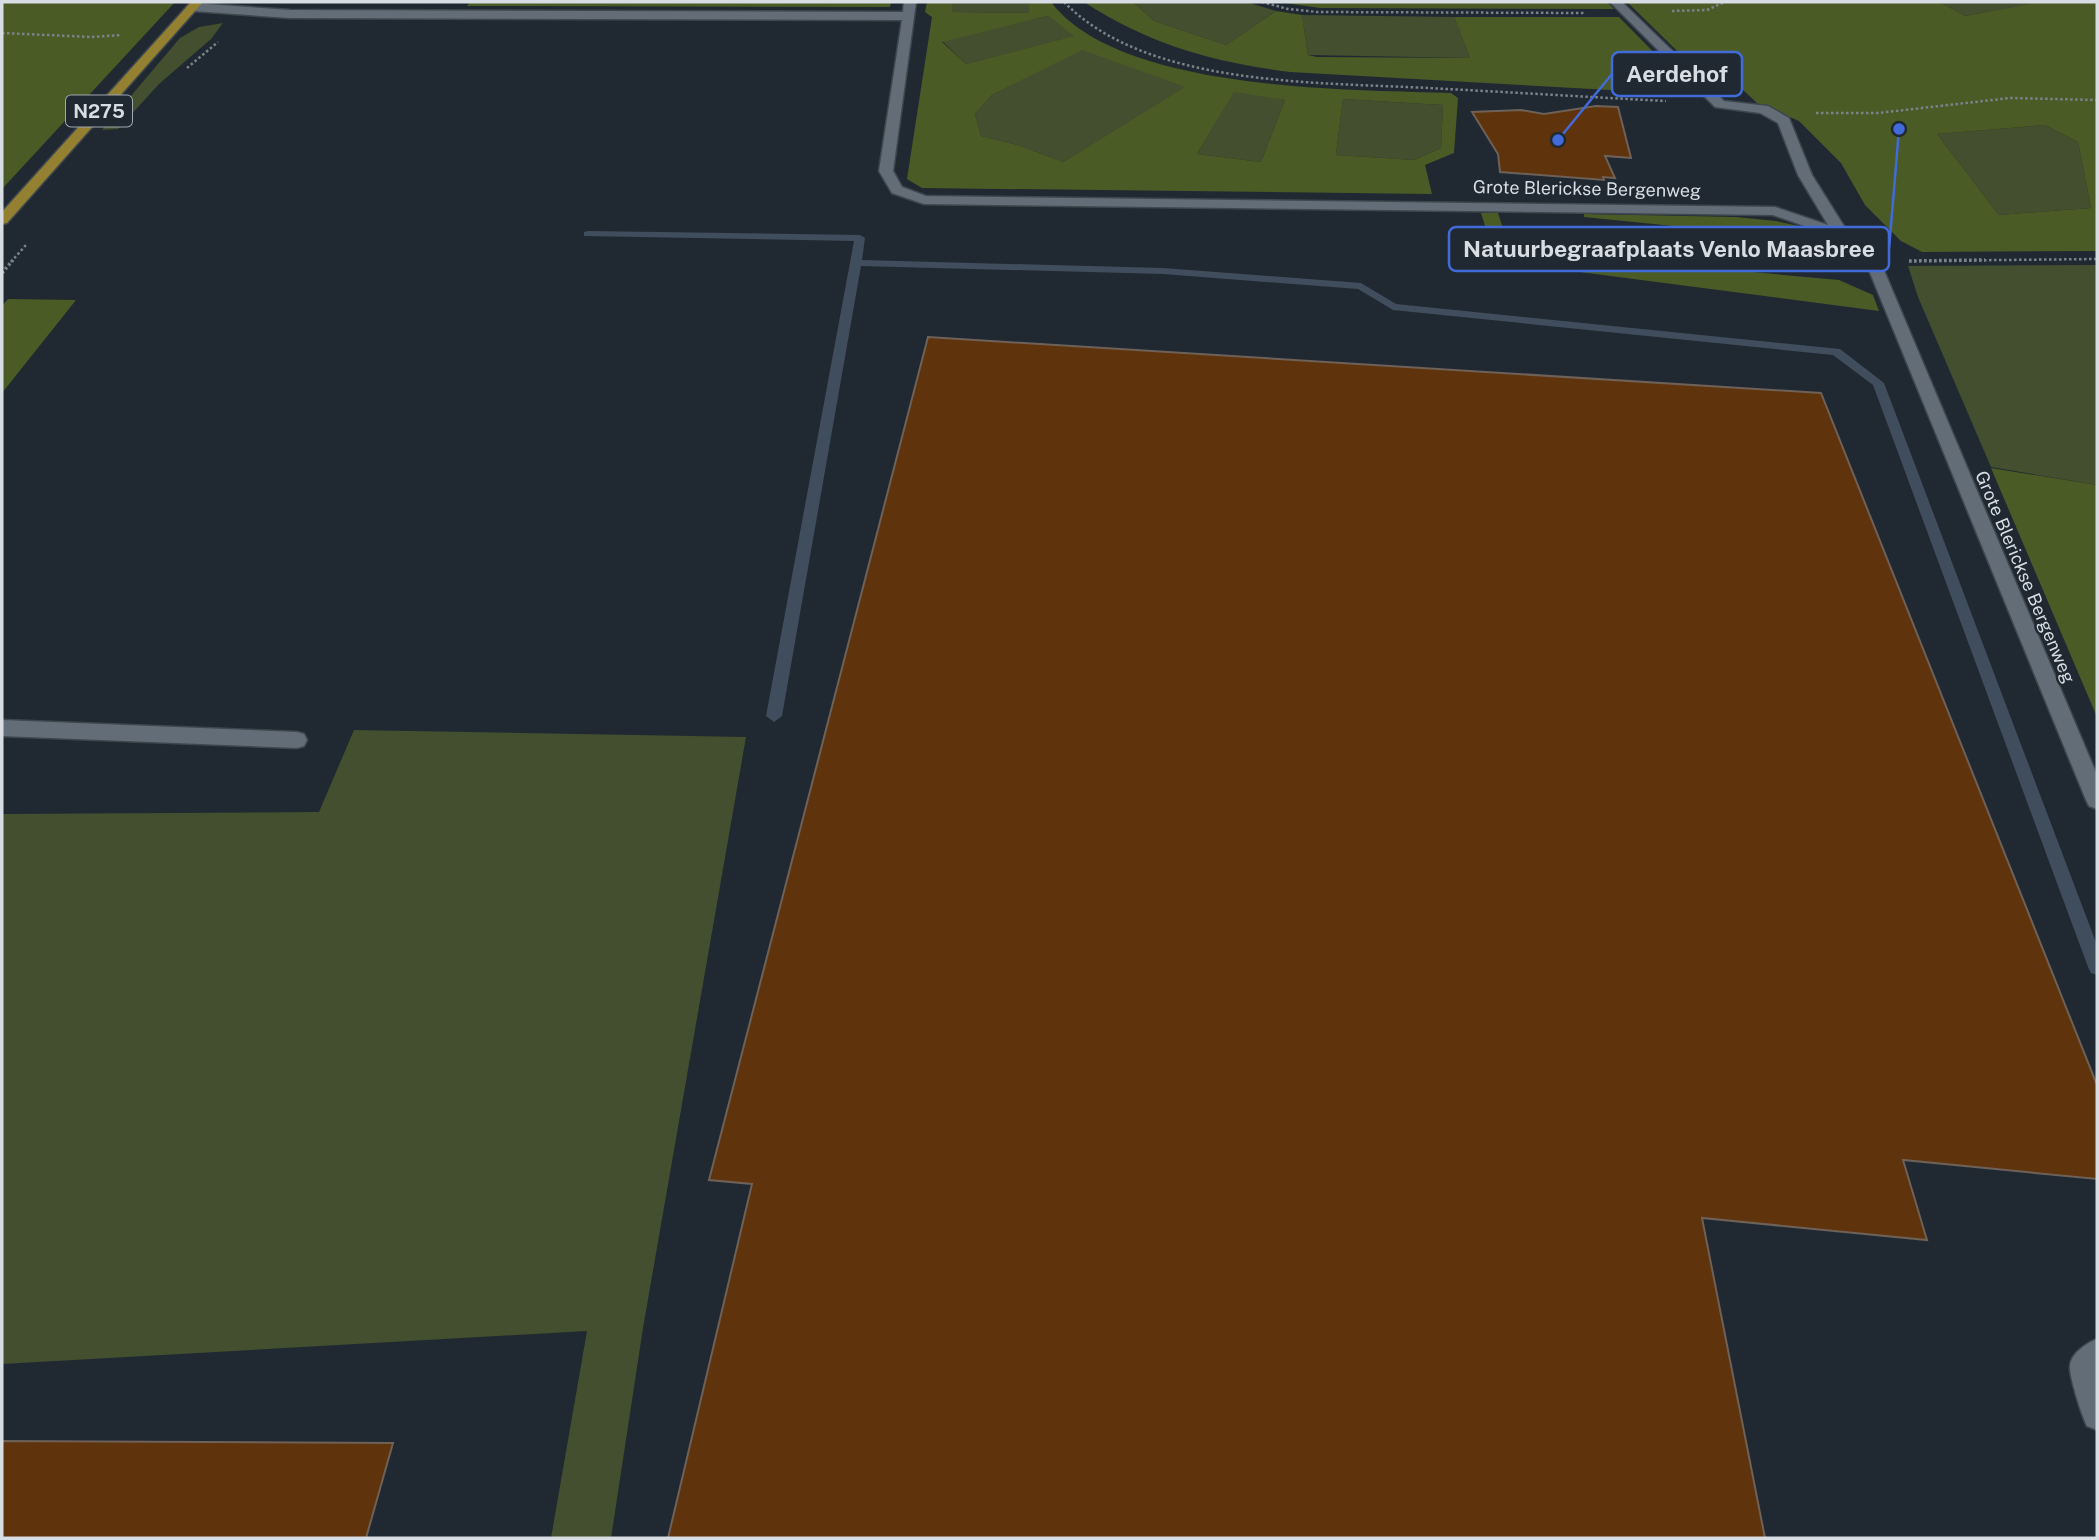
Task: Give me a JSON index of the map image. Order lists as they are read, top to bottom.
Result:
{
  "streets": {
    "main road": ["N275"],
    "street": ["Grote Blerickse Bergenweg"]
  },
  "places": ["Natuurbegraafplaats Venlo Maasbree", "Aerdehof"]
}
